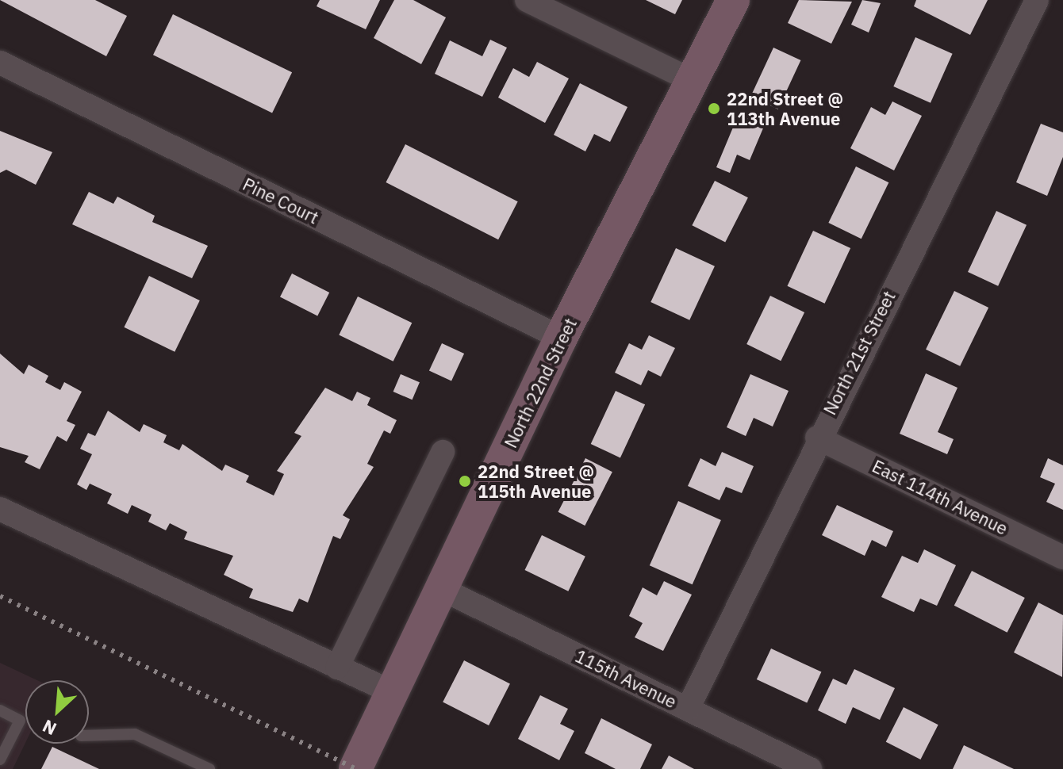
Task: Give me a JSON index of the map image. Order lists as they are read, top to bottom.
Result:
{
  "streets": {
    "street": [
      "Pine Court",
      "North 21st Street",
      "North 22nd Street",
      "East 114th Avenue",
      "115th Avenue"
    ]
  },
  "crossings": [
    ["Pine Court", "North 22nd Street"],
    ["North 21st Street", "East 114th Avenue"],
    ["North 21st Street", "115th Avenue"],
    ["North 22nd Street", "115th Avenue"]
  ],
  "places": ["22nd Street @ 113th Avenue", "22nd Street @ 115th Avenue"],
  "north": "bottom left"
}
